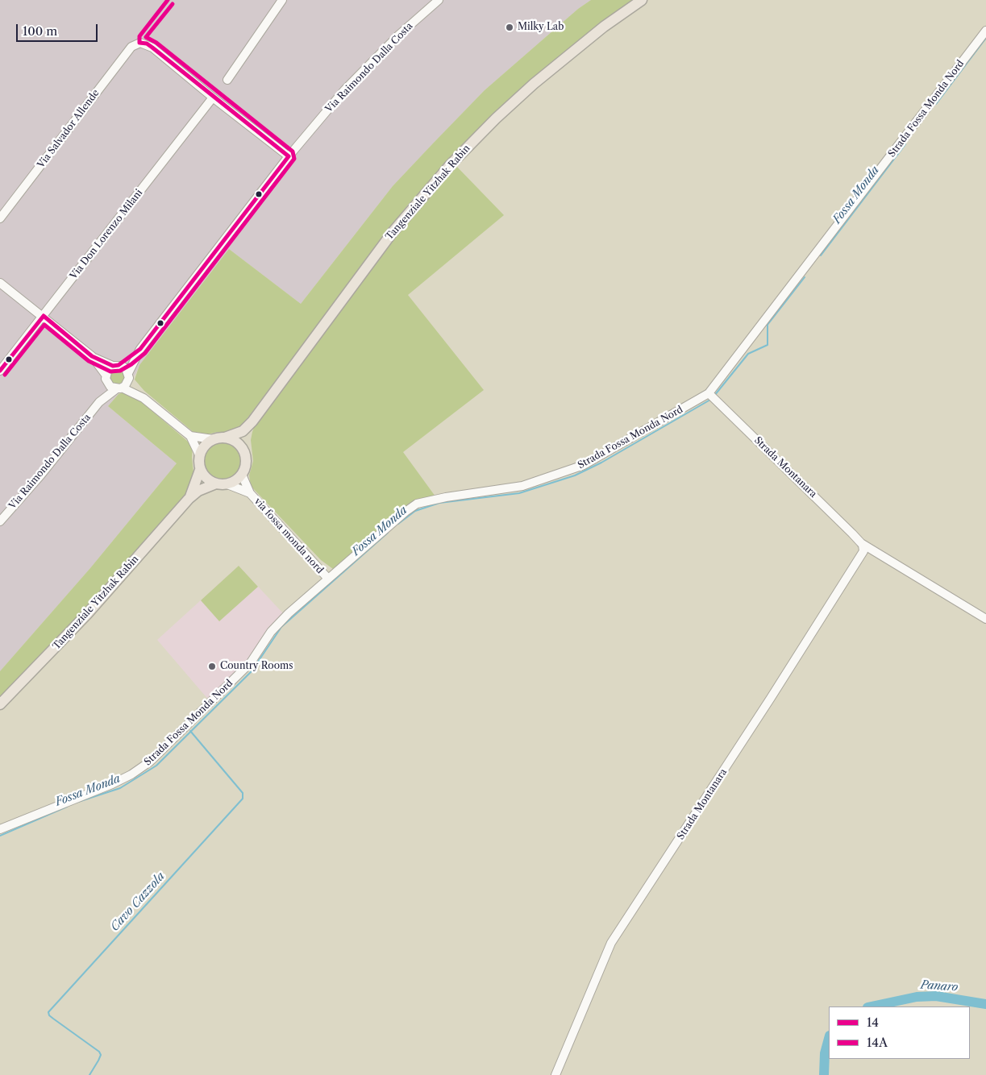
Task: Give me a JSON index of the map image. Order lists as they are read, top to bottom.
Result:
{
  "streets": {
    "main road": ["Tangenziale Yitzhak Rabin"],
    "street": [
      "Via Raimondo Dalla Costa",
      "Strada Fossa Monda Nord",
      "Via Salvador Allende",
      "Via Don Lorenzo Milani",
      "Strada Montanara",
      "via fossa monda nord"
    ]
  },
  "crossings": [
    ["Strada Fossa Monda Nord", "Strada Montanara"],
    ["Strada Fossa Monda Nord", "via fossa monda nord"],
    ["Via Salvador Allende", "Via Don Lorenzo Milani"],
    ["Tangenziale Yitzhak Rabin", "via fossa monda nord"]
  ],
  "water": ["Fossa Monda", "Cavo Cazzola", "Panaro"],
  "places": ["Milky Lab", "Country Rooms"],
  "lines": ["transit line 14", "transit line 14A"],
  "legend": ["14", "14A"],
  "scale_bar": "100 m"
}
